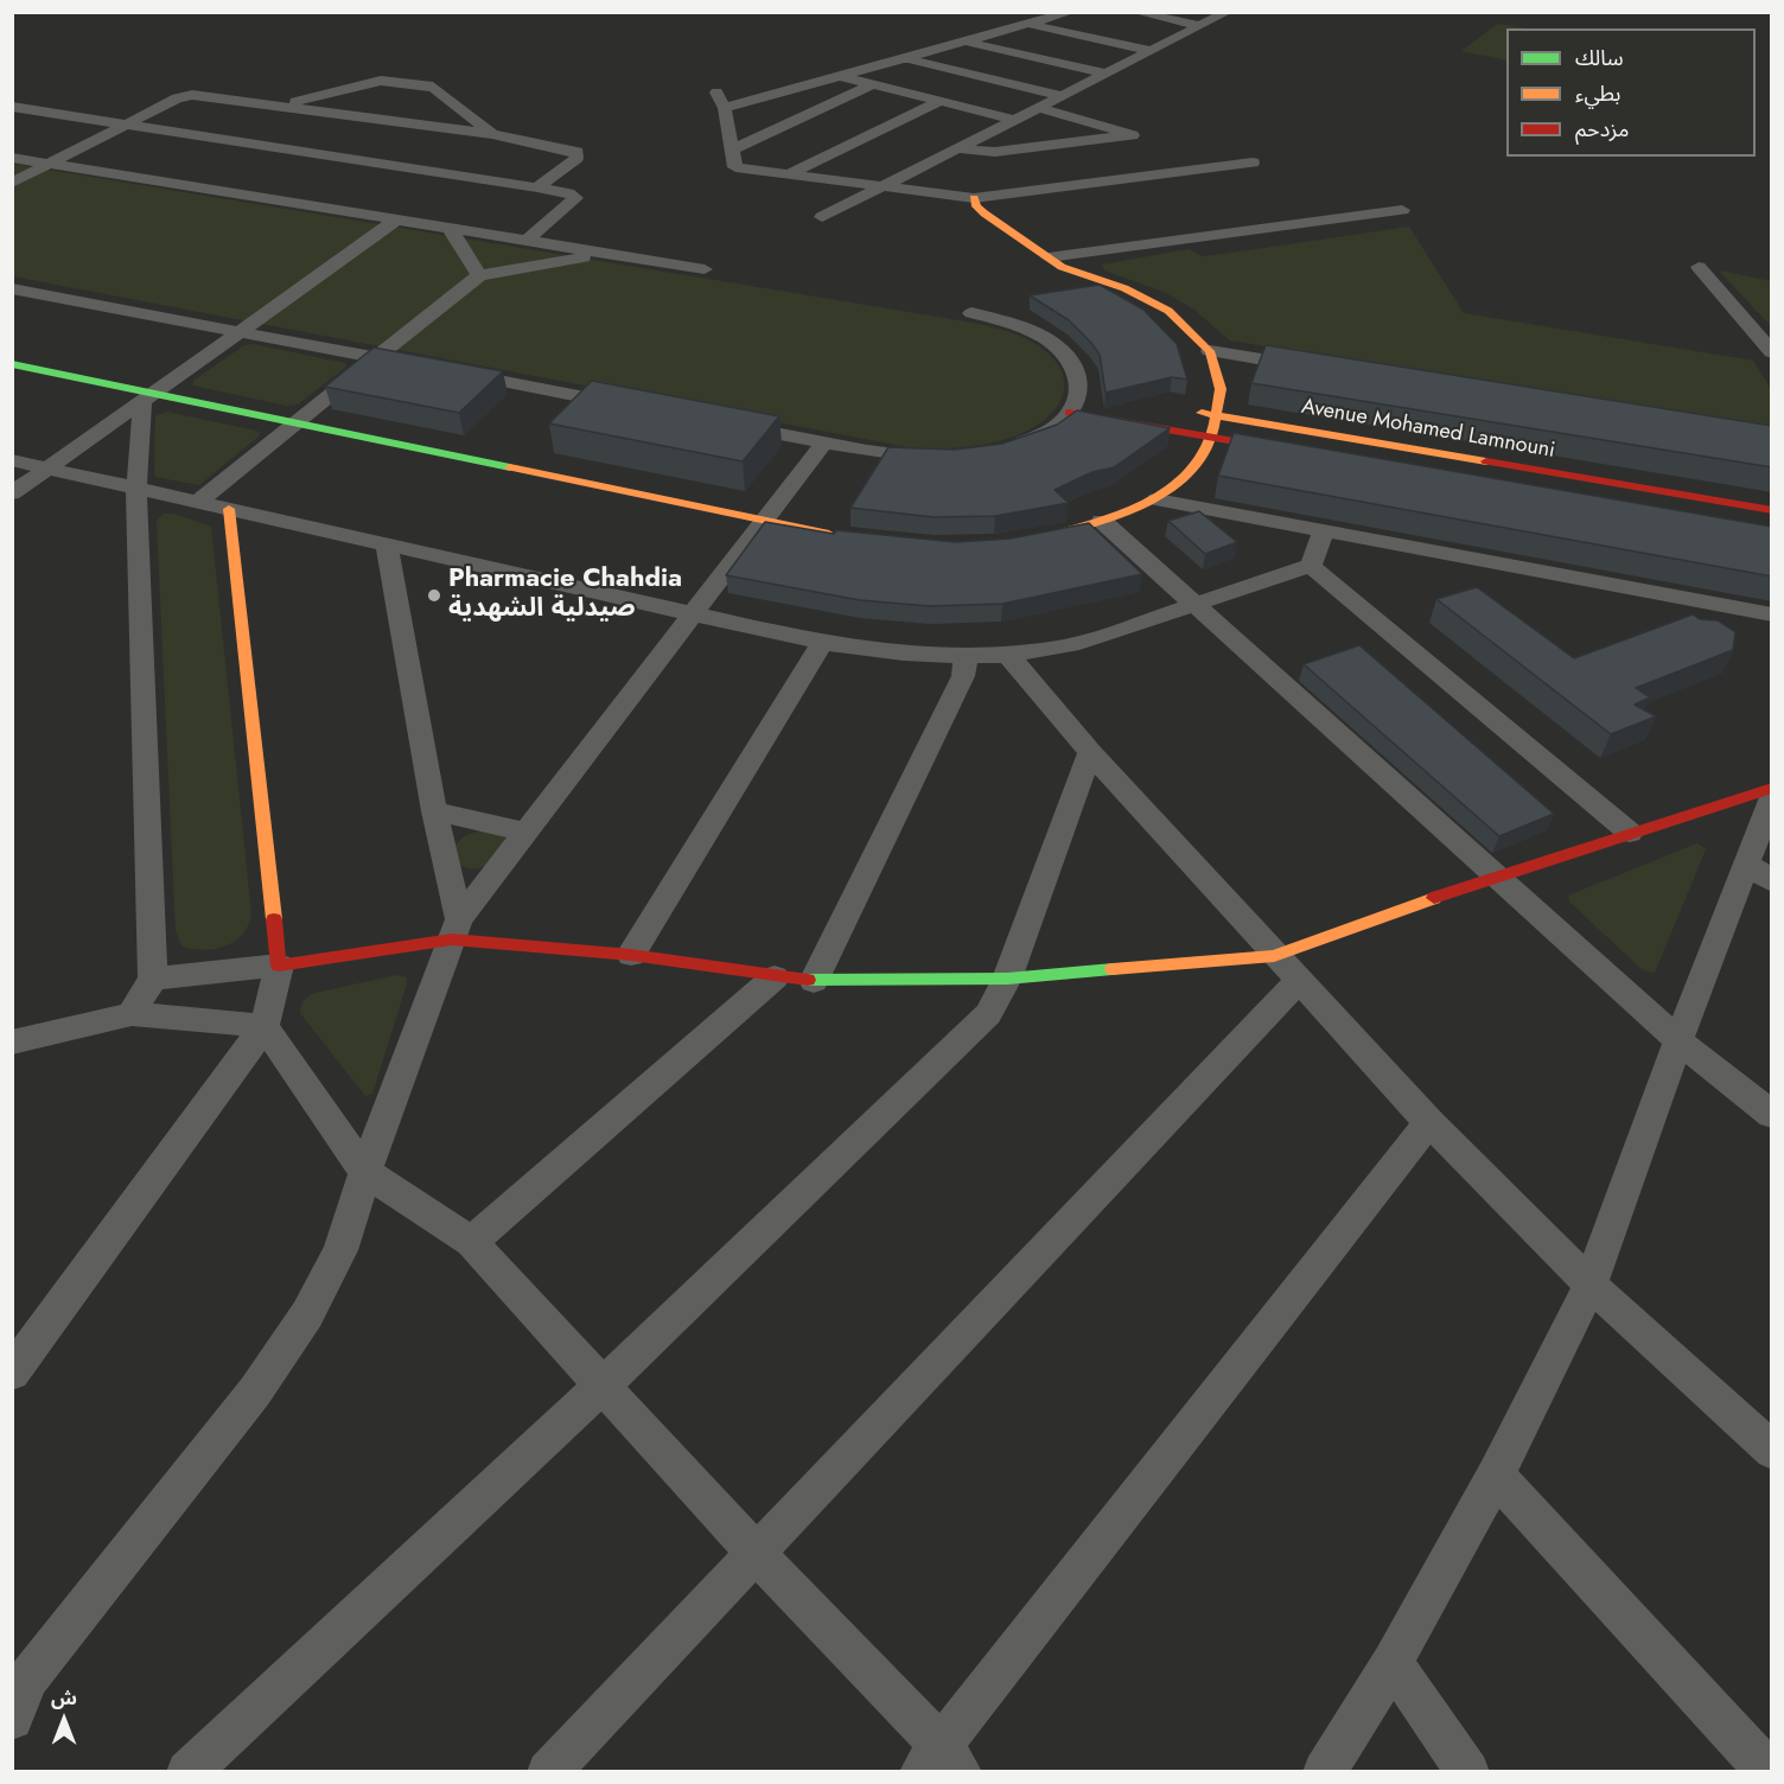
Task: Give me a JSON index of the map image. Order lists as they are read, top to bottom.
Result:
{
  "streets": {
    "street": ["Avenue Mohamed Lamnouni"]
  },
  "places": ["Pharmacie Chahdia صيدلية الشهدية"],
  "legend": ["سالك", "بطيء", "مزدحم"],
  "north": "top"
}
